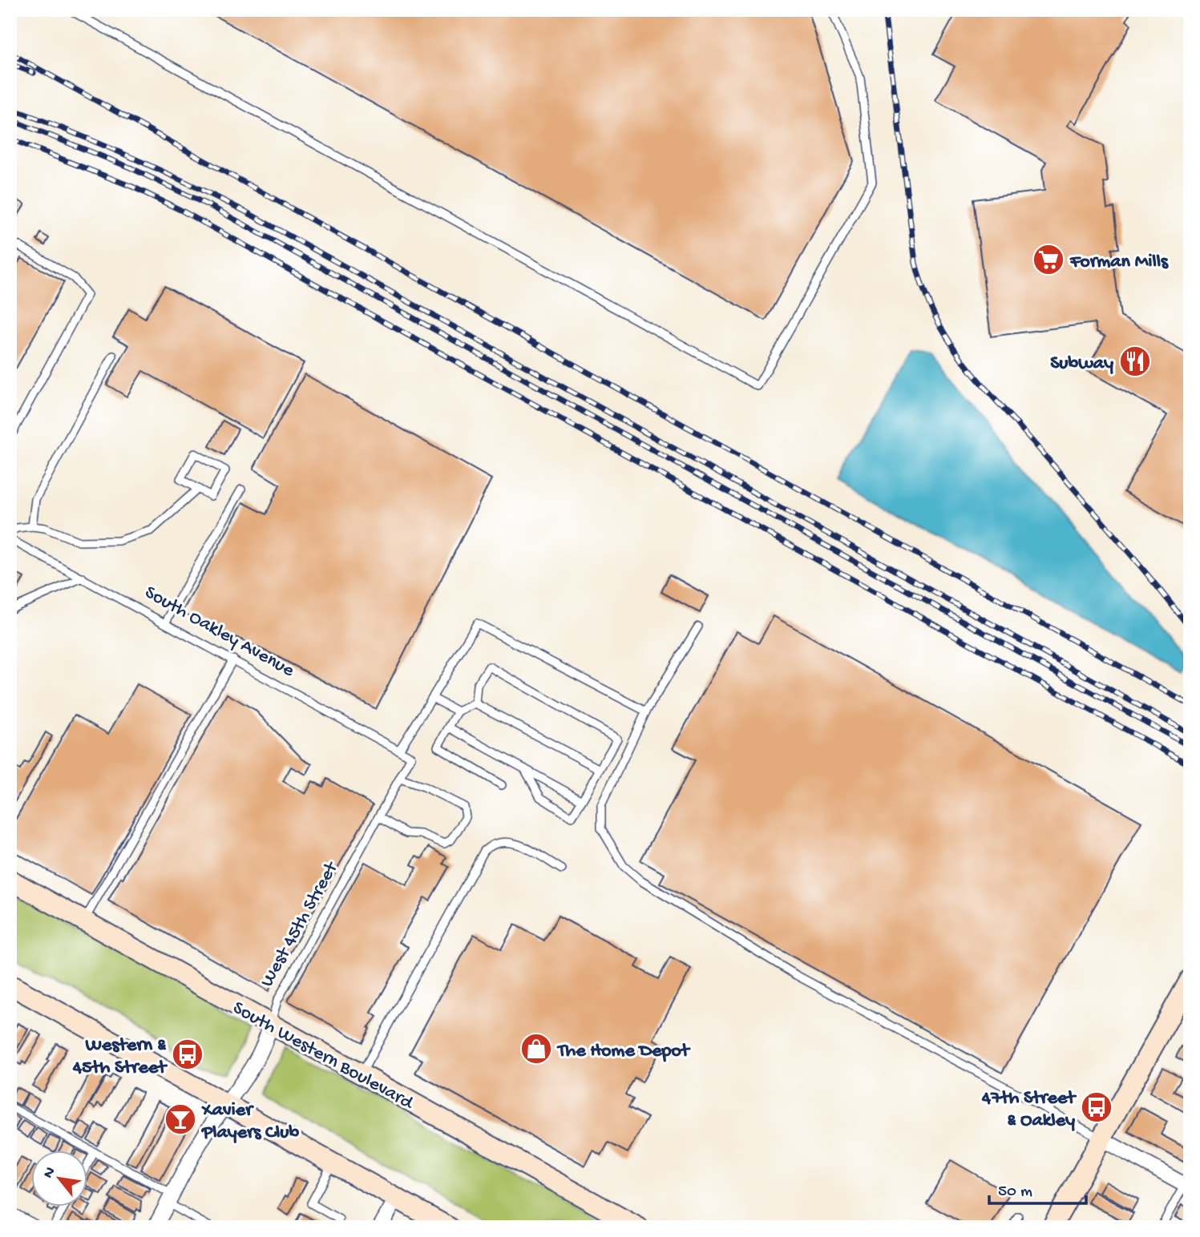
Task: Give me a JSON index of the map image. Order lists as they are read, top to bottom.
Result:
{
  "streets": {
    "main road": ["South Western Boulevard"],
    "street": ["West 45th Street"],
    "lane": ["South Oakley Avenue"]
  },
  "crossings": [
    ["South Oakley Avenue", "West 45th Street"],
    ["West 45th Street", "South Western Boulevard"]
  ],
  "places": {
    "supermarket": ["Forman Mills"],
    "restaurant": ["Subway"],
    "shop": ["The Home Depot"],
    "bus stop": ["Western & 45th Street", "47th Street & Oakley"],
    "bar": ["Xavier Players Club"]
  },
  "scale_bar": "50 m",
  "north": "top left"
}
